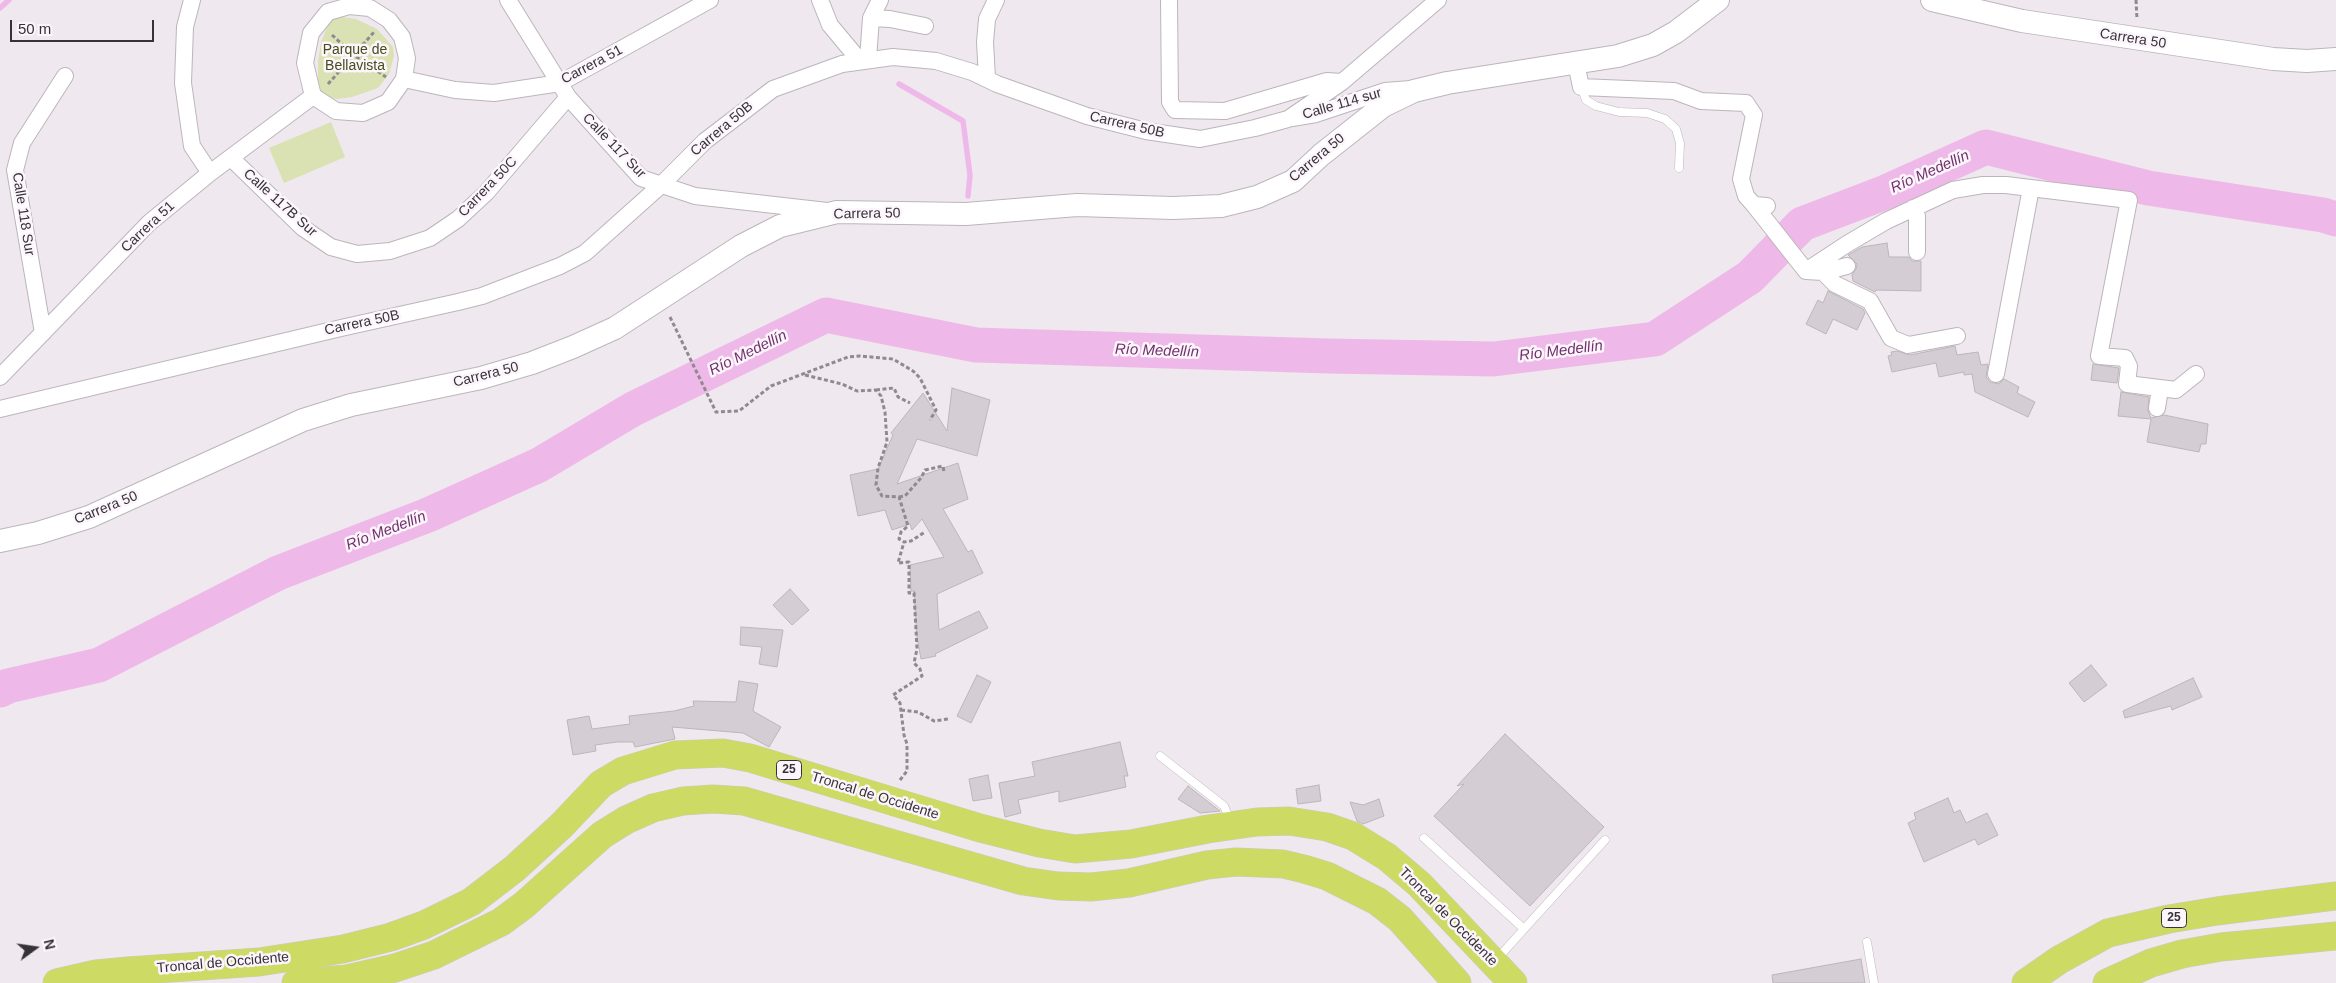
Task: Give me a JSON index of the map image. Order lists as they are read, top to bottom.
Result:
{
  "streets": {
    "highway": ["25", "Troncal de Occidente"],
    "main road": ["Carrera 50"],
    "street": [
      "Carrera 51",
      "Calle 114 sur",
      "Carrera 50B",
      "Calle 117 Sur",
      "Carrera 50C",
      "Calle 117B Sur",
      "Calle 118 Sur"
    ]
  },
  "crossings": [
    ["Carrera 50", "Calle 114 sur"],
    ["Carrera 50", "Calle 117 Sur"],
    ["Carrera 51", "Calle 117 Sur"],
    ["Carrera 51", "Carrera 50C"],
    ["Carrera 51", "Calle 117B Sur"],
    ["Carrera 51", "Calle 118 Sur"],
    ["Calle 114 sur", "Carrera 50B"],
    ["Carrera 50B", "Calle 117 Sur"],
    ["Calle 117 Sur", "Carrera 50C"],
    ["Carrera 50C", "Calle 117B Sur"]
  ],
  "water": ["Río Medellín"],
  "parks": ["Parque de Bellavista"],
  "scale_bar": "50 m",
  "north": "right"
}
